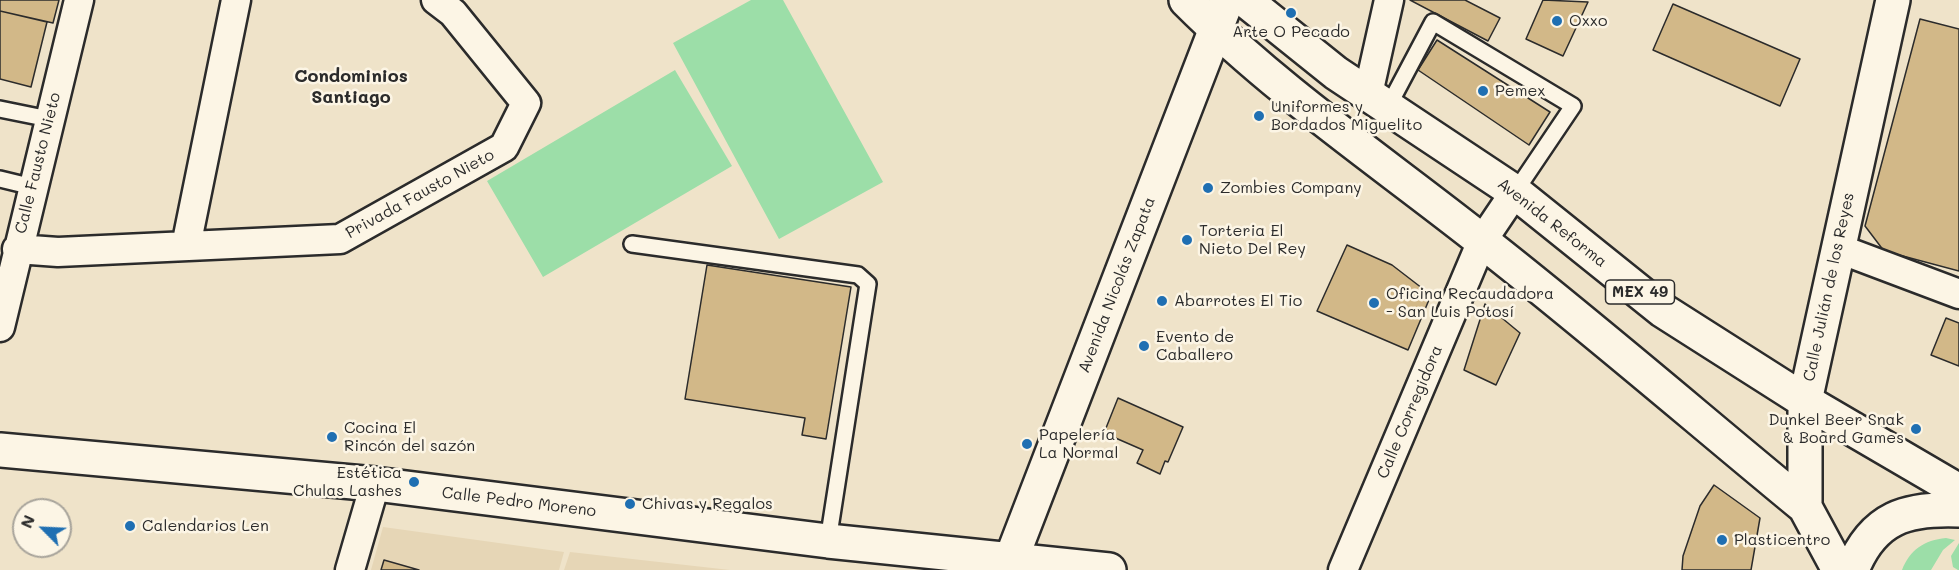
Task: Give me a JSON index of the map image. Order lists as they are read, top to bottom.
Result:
{
  "streets": {
    "main road": [
      "Avenida Reforma",
      "Avenida Nicolás Zapata",
      "Calle Julián de los Reyes",
      "MEX 49",
      "Calle Pedro Moreno"
    ],
    "street": ["Calle Fausto Nieto", "Privada Fausto Nieto", "Calle Corregidora"]
  },
  "crossings": [
    ["Calle Fausto Nieto", "Privada Fausto Nieto"],
    ["Avenida Reforma", "Calle Julián de los Reyes"],
    ["Avenida Reforma", "Calle Corregidora"],
    ["Avenida Nicolás Zapata", "Calle Pedro Moreno"]
  ],
  "districts": ["Condominios Santiago"],
  "places": [
    "Arte O Pecado",
    "Oxxo",
    "Pemex",
    "Uniformes y Bordados Miguelito",
    "Zombies Company",
    "Torteria El Nieto Del Rey",
    "Abarrotes El Tio",
    "Oficina Recaudadora - San Luis Potosí",
    "Evento de Caballero",
    "Dunkel Beer Snak & Board Games",
    "Cocina El Rincón del sazón",
    "Papelería La Normal",
    "Estética Chulas Lashes",
    "Chivas y Regalos",
    "Calendarios Len",
    "Plasticentro"
  ],
  "north": "top left"
}
